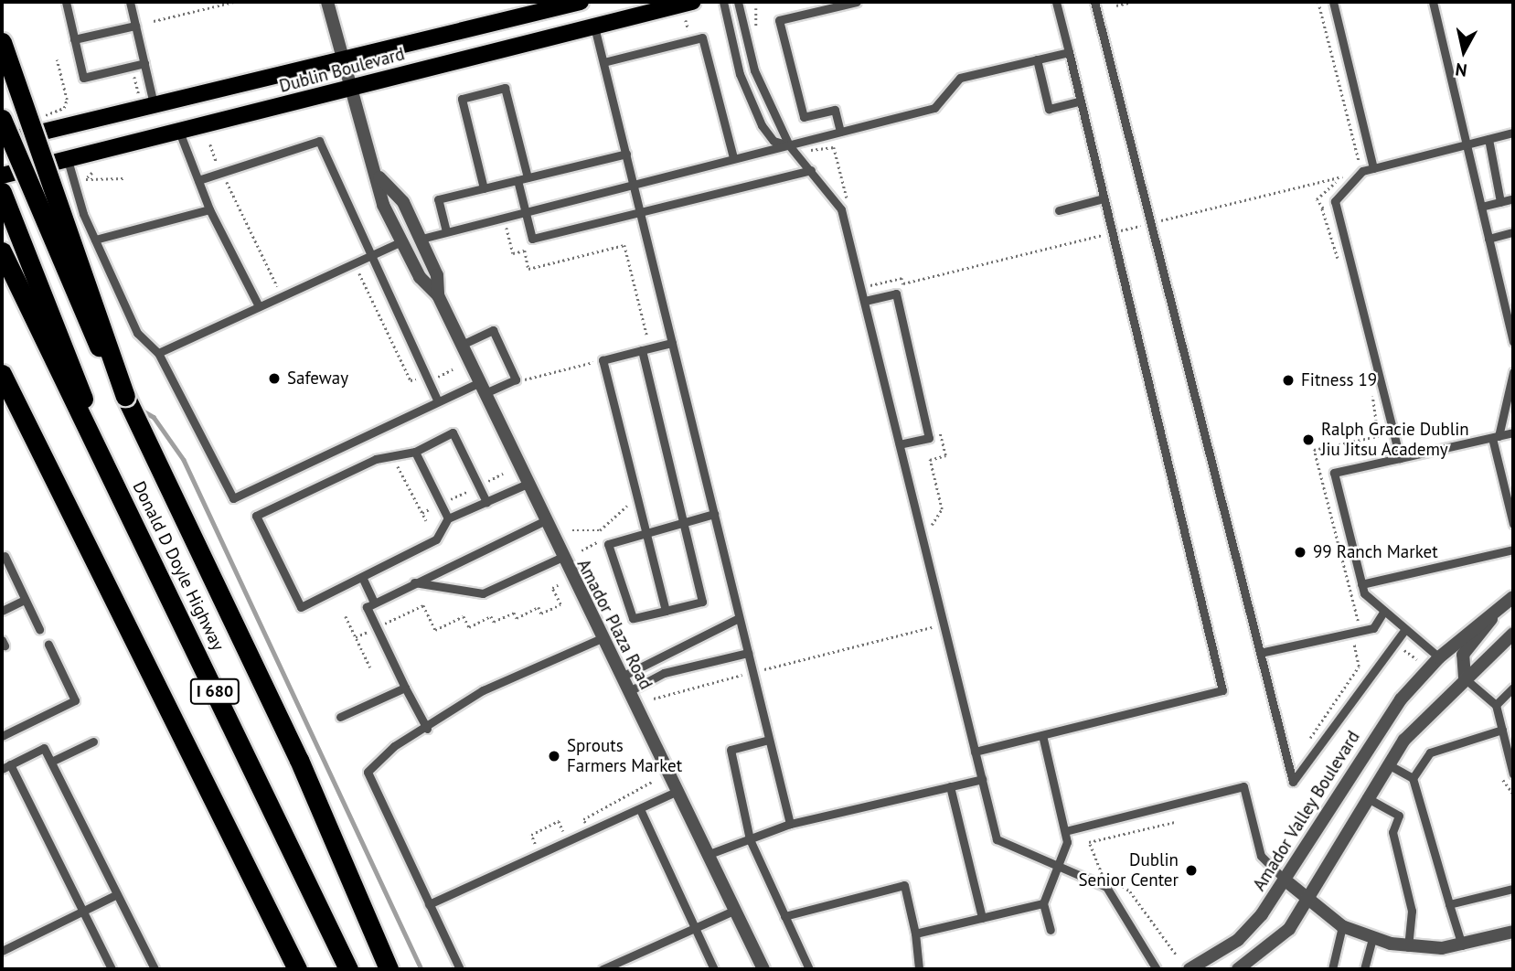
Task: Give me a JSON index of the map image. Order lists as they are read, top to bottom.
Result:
{
  "streets": {
    "highway": ["Donald D Doyle Highway", "I 680"],
    "main road": ["Dublin Boulevard"],
    "street": ["Amador Plaza Road", "Amador Valley Boulevard"]
  },
  "crossings": [
    ["Dublin Boulevard", "Amador Plaza Road"]
  ],
  "places": [
    "Safeway",
    "Fitness 19",
    "Ralph Gracie Dublin Jiu Jitsu Academy",
    "99 Ranch Market",
    "Sprouts Farmers Market",
    "Dublin Senior Center"
  ],
  "north": "bottom"
}
